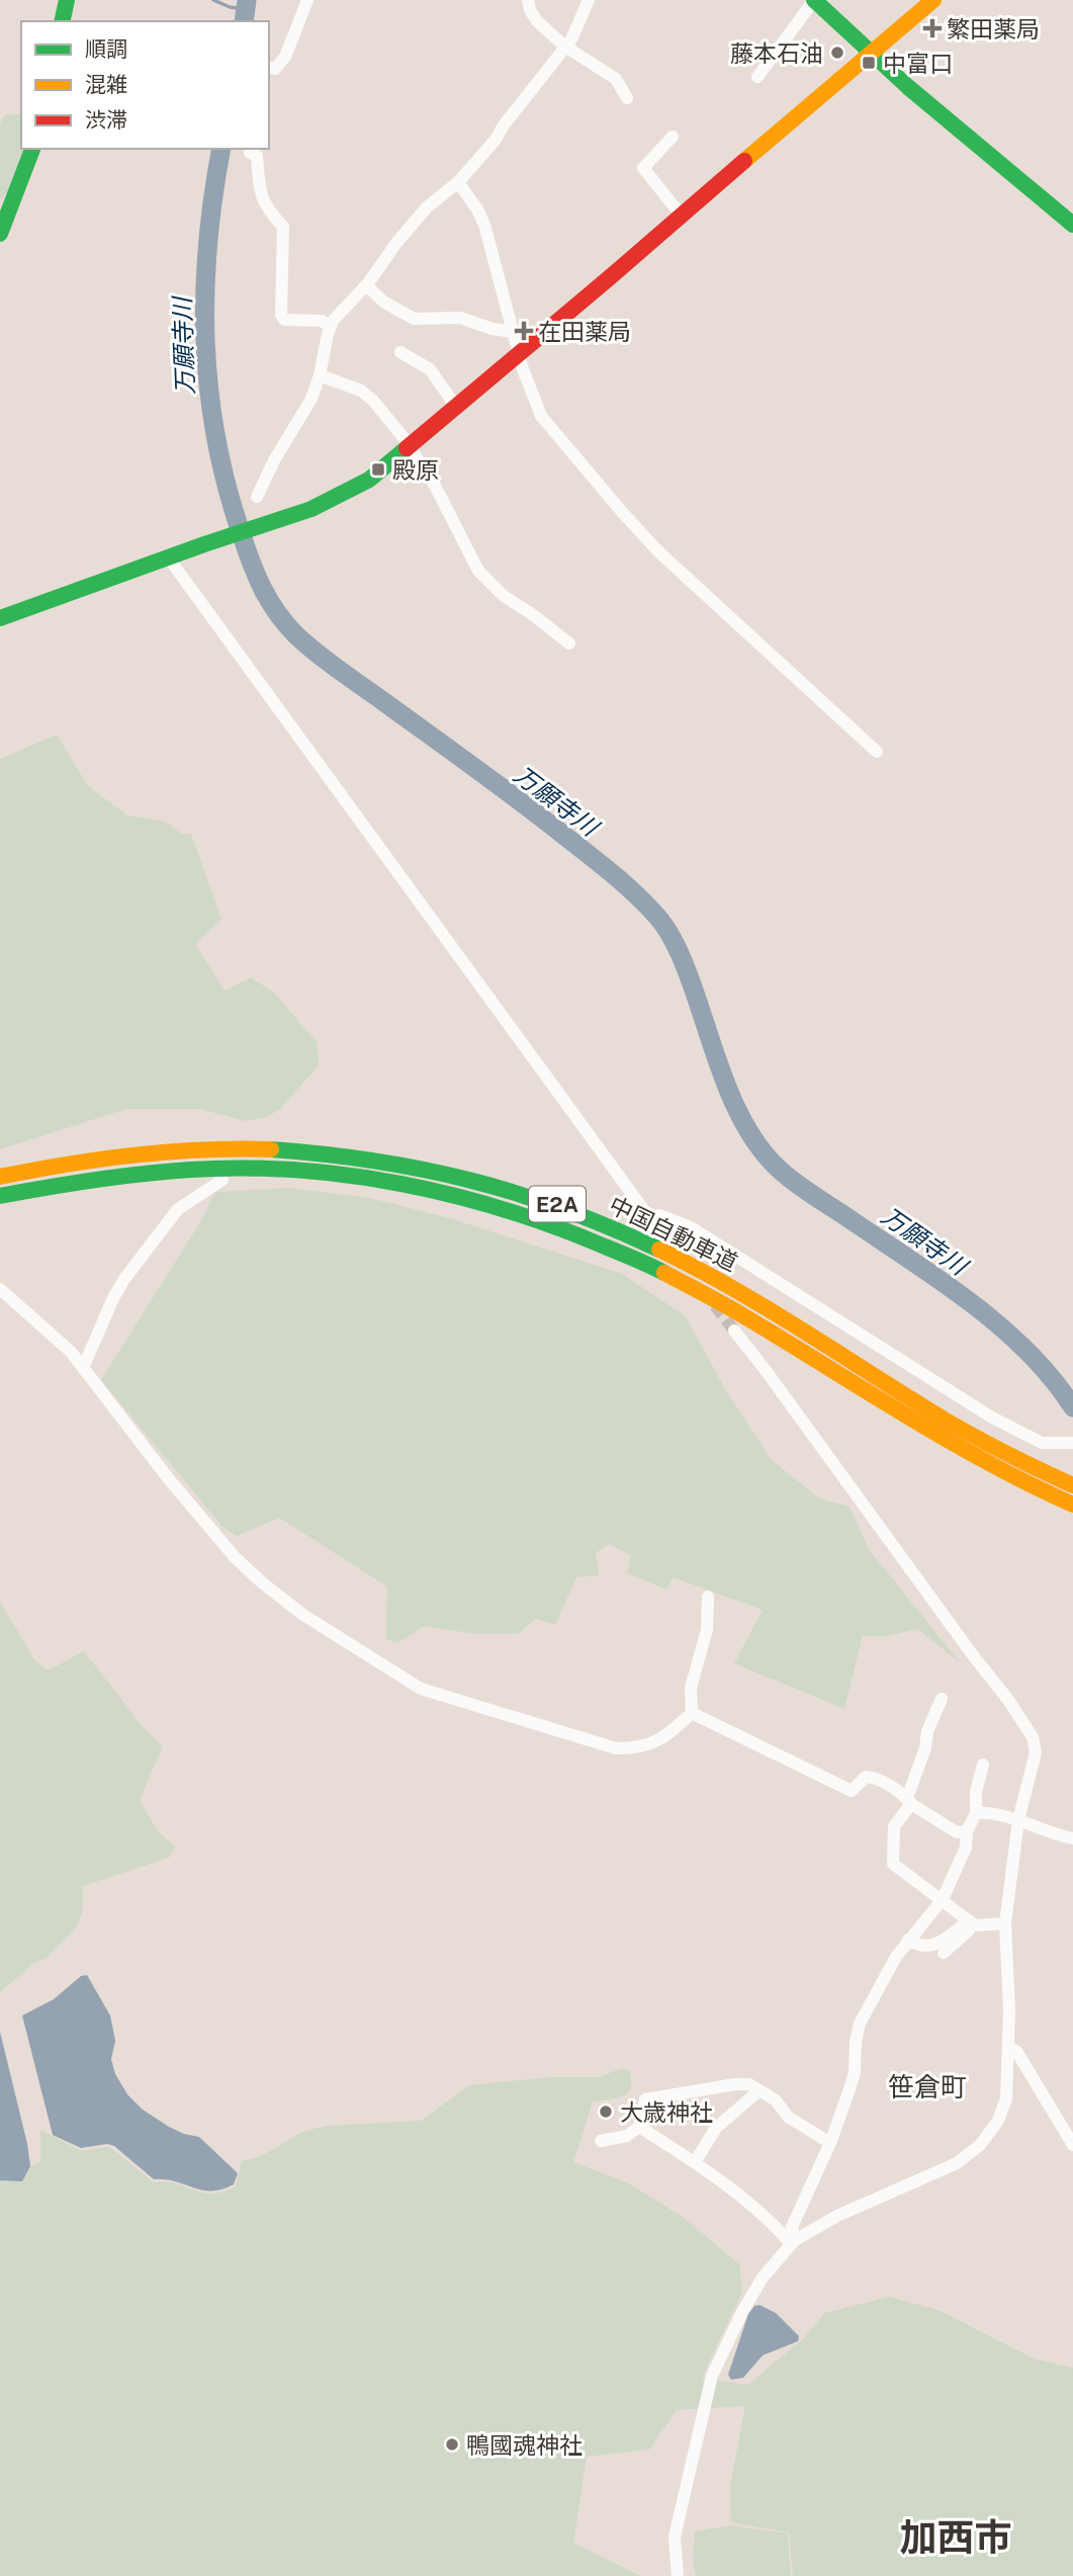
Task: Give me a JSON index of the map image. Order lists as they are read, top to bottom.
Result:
{
  "streets": {
    "main road": ["E2A", "中国自動車道"]
  },
  "districts": ["笹倉町", "加西市"],
  "water": ["万願寺川"],
  "places": {
    "health": ["繁田薬局", "在田薬局"],
    "other": ["藤本石油", "大歳神社", "鴨國魂神社"],
    "transit": ["中富口", "殿原"]
  },
  "legend": ["順調", "混雑", "渋滞"]
}
